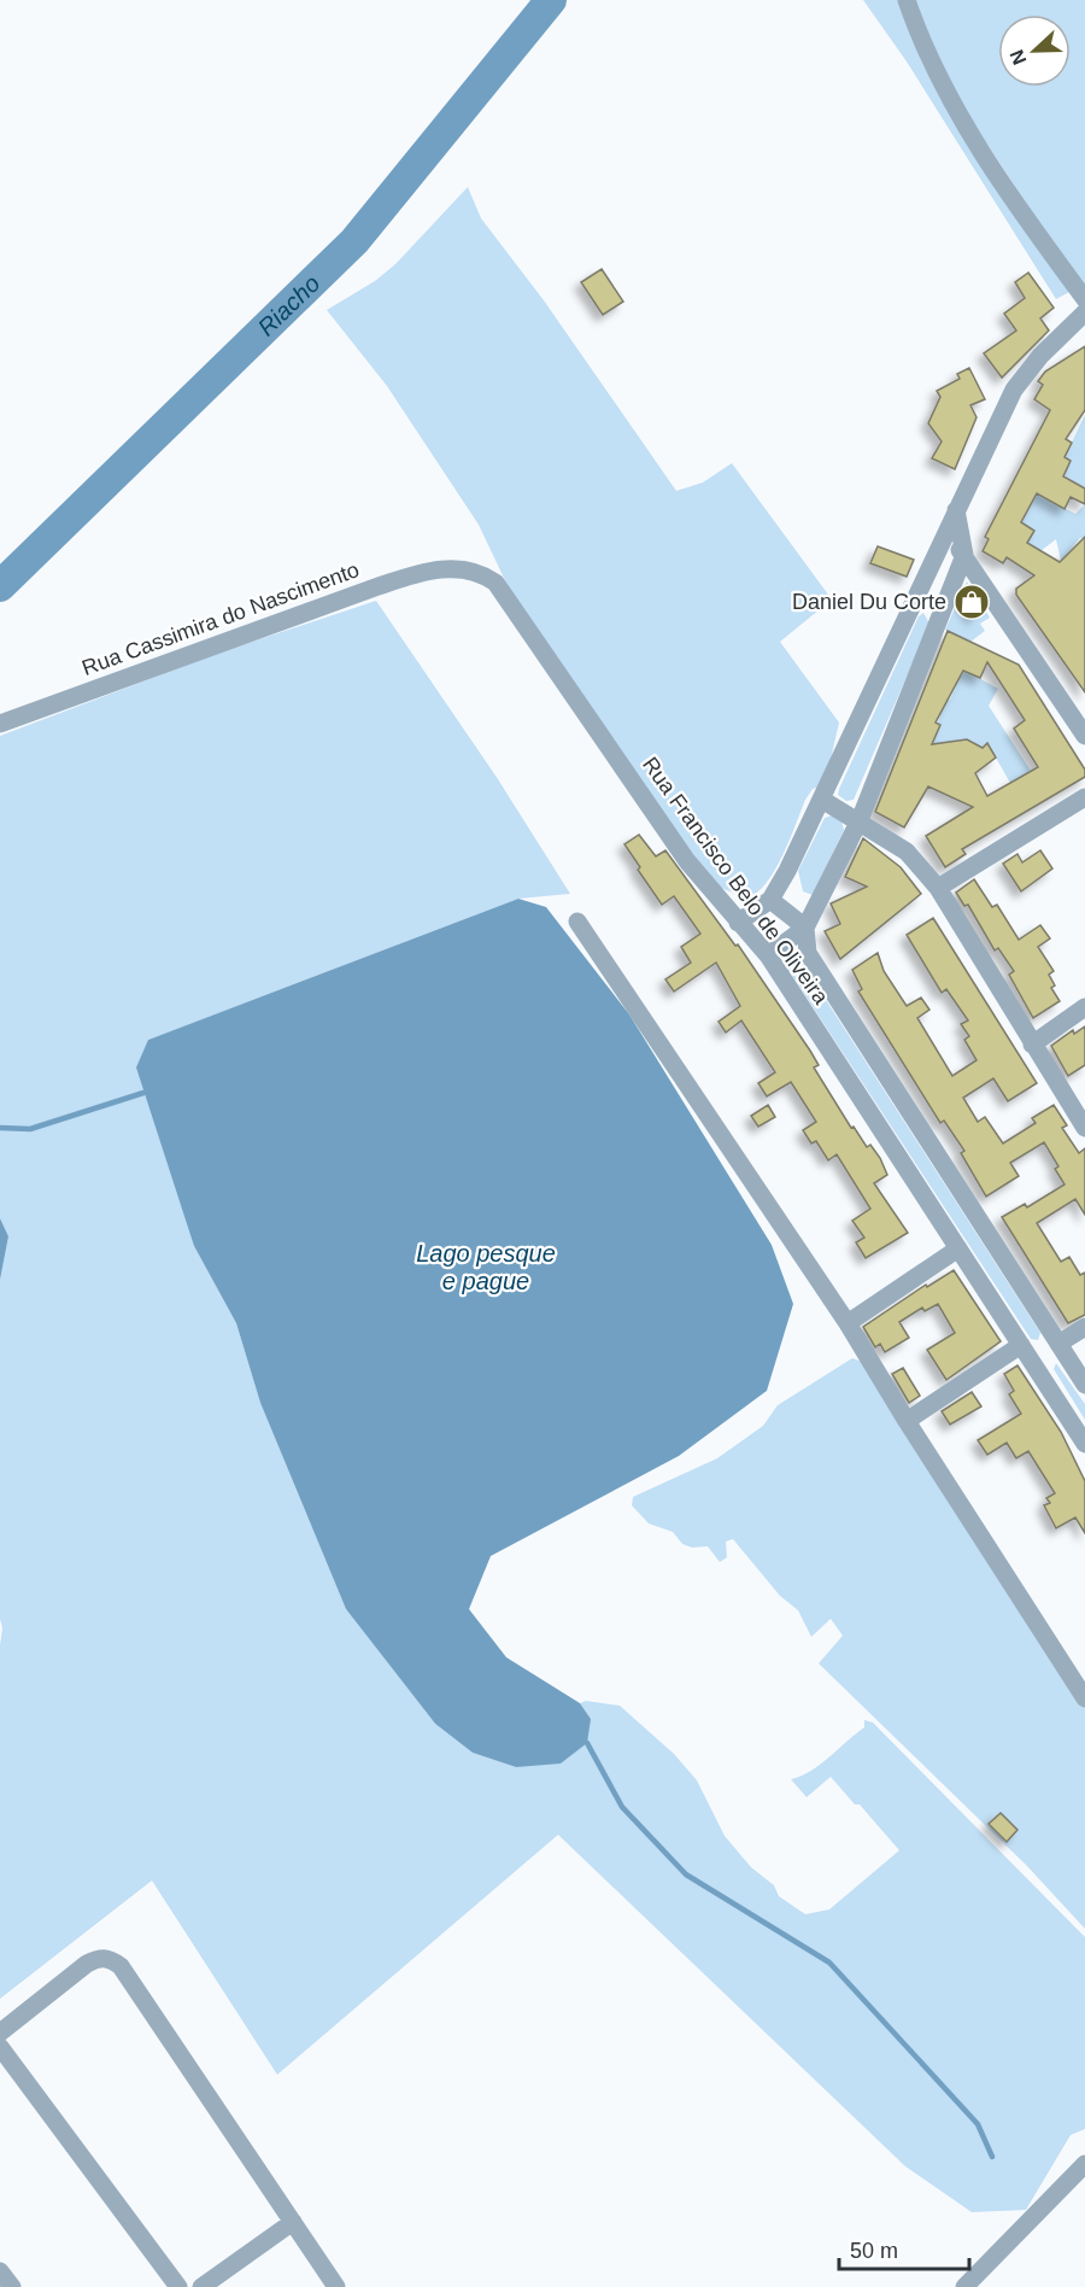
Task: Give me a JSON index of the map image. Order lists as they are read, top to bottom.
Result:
{
  "streets": {
    "street": ["Rua Cassimira do Nascimento", "Rua Francisco Belo de Oliveira"]
  },
  "crossings": [
    ["Rua Cassimira do Nascimento", "Rua Francisco Belo de Oliveira"]
  ],
  "water": ["Riacho", "Lago pesque e pague"],
  "places": {
    "shop": ["Daniel Du Corte"]
  },
  "scale_bar": "50 m",
  "north": "left"
}
